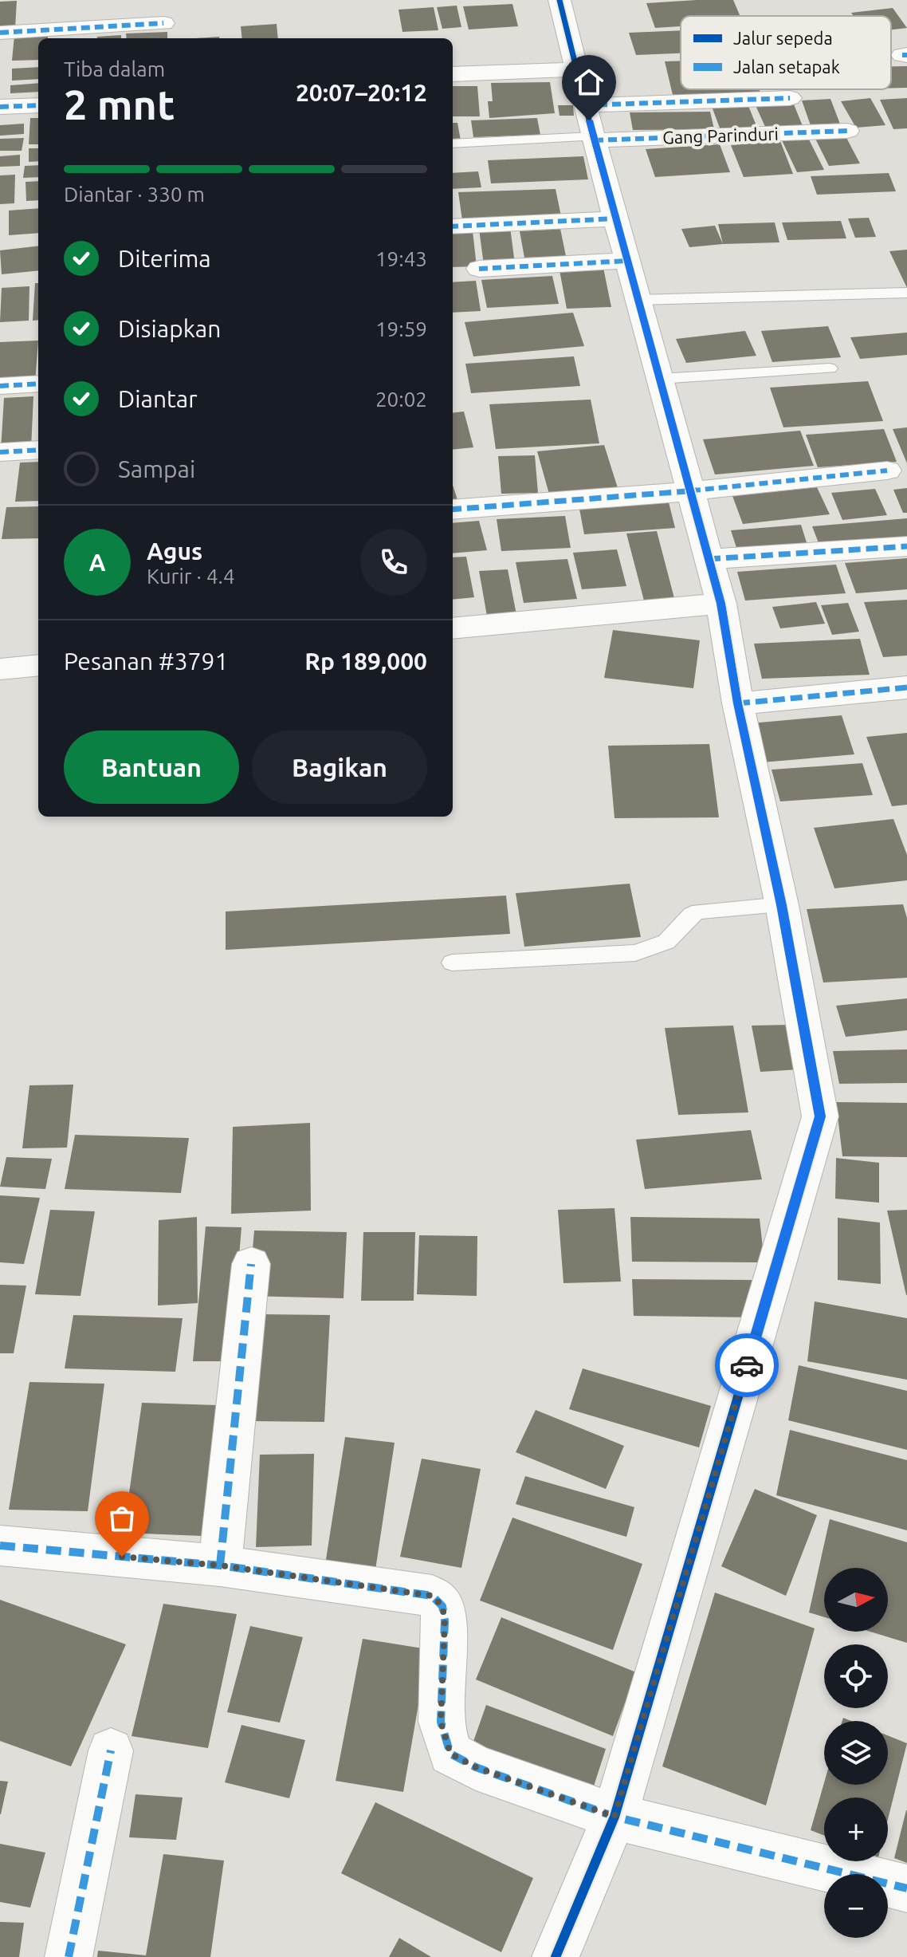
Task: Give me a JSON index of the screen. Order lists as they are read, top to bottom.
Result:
{
  "streets": {
    "street": ["Gang Parinduri"]
  },
  "legend": ["Jalur sepeda", "Jalan setapak"],
  "north": "right",
  "page": {
    "heading": ["2 mnt", "Tiba dalam", "20:07–20:12"],
    "panel": [
      "Agus",
      "Kurir · 4.4",
      "Pesanan #3791",
      "Rp 189,000"
    ],
    "bar": "Diantar · 330 m",
    "list": [
      ["Diterima", "19:43"],
      ["Disiapkan", "19:59"],
      ["Diantar", "20:02"],
      "Sampai"
    ],
    "round": "A",
    "buttons": ["Bantuan", "Bagikan"],
    "map_buttons": ["+", "−"]
  }
}
